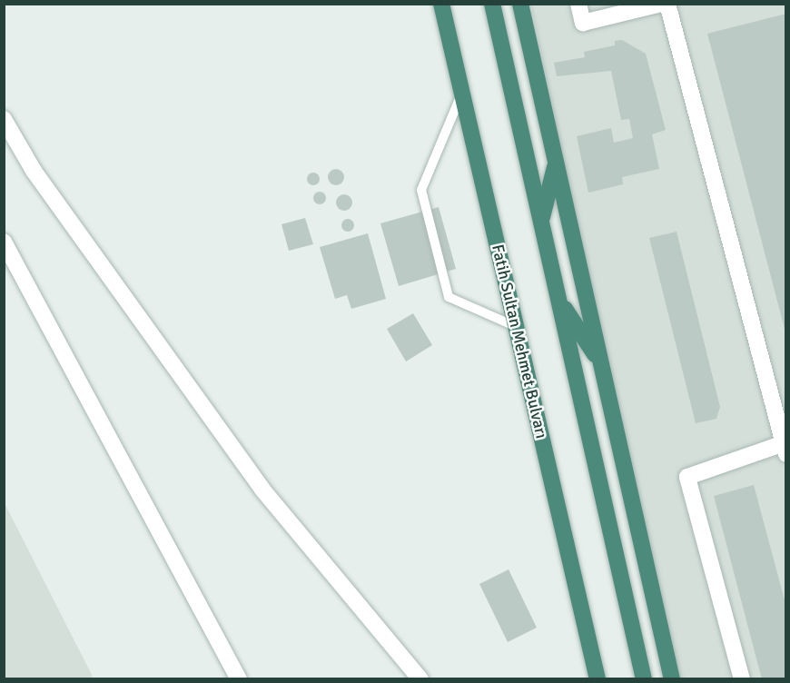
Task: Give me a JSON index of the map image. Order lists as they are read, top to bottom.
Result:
{
  "streets": {
    "highway": ["Fatih Sultan Mehmet Bulvarı"]
  }
}
